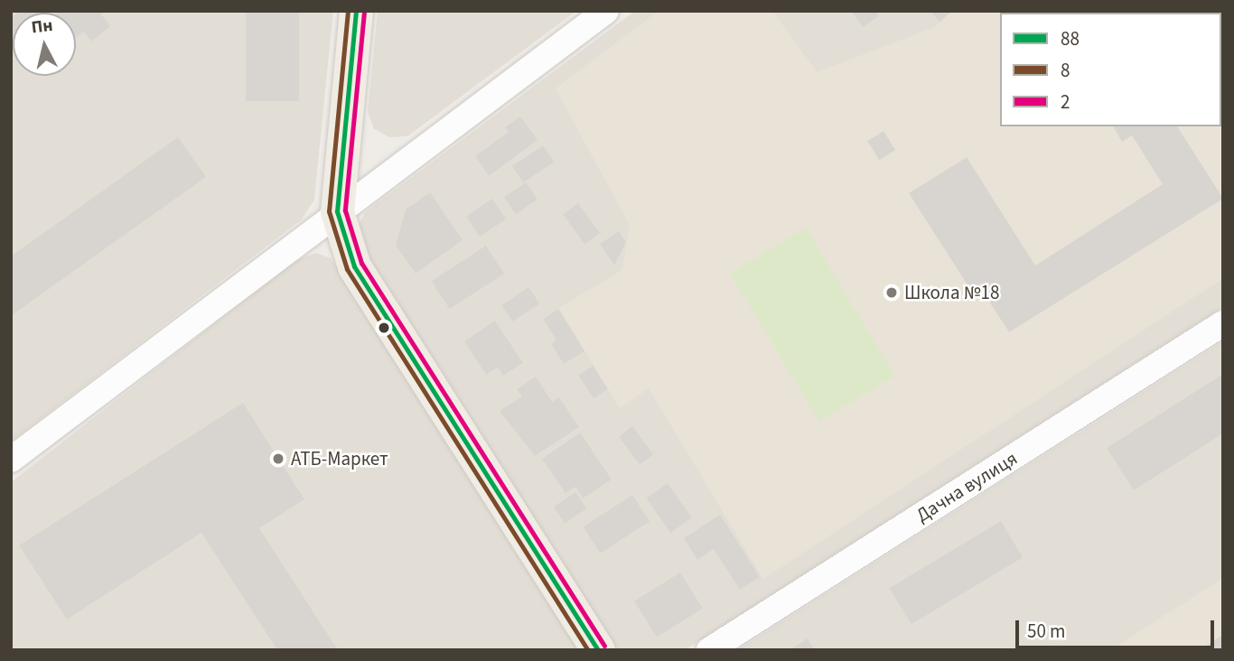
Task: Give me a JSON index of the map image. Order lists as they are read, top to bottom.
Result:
{
  "streets": {
    "street": ["Дачна вулиця"]
  },
  "places": ["Школа №18", "АТБ-Маркет"],
  "lines": ["transit line 88", "transit line 8", "transit line 2"],
  "legend": ["88", "8", "2"],
  "scale_bar": "50 m",
  "north": "top"
}
